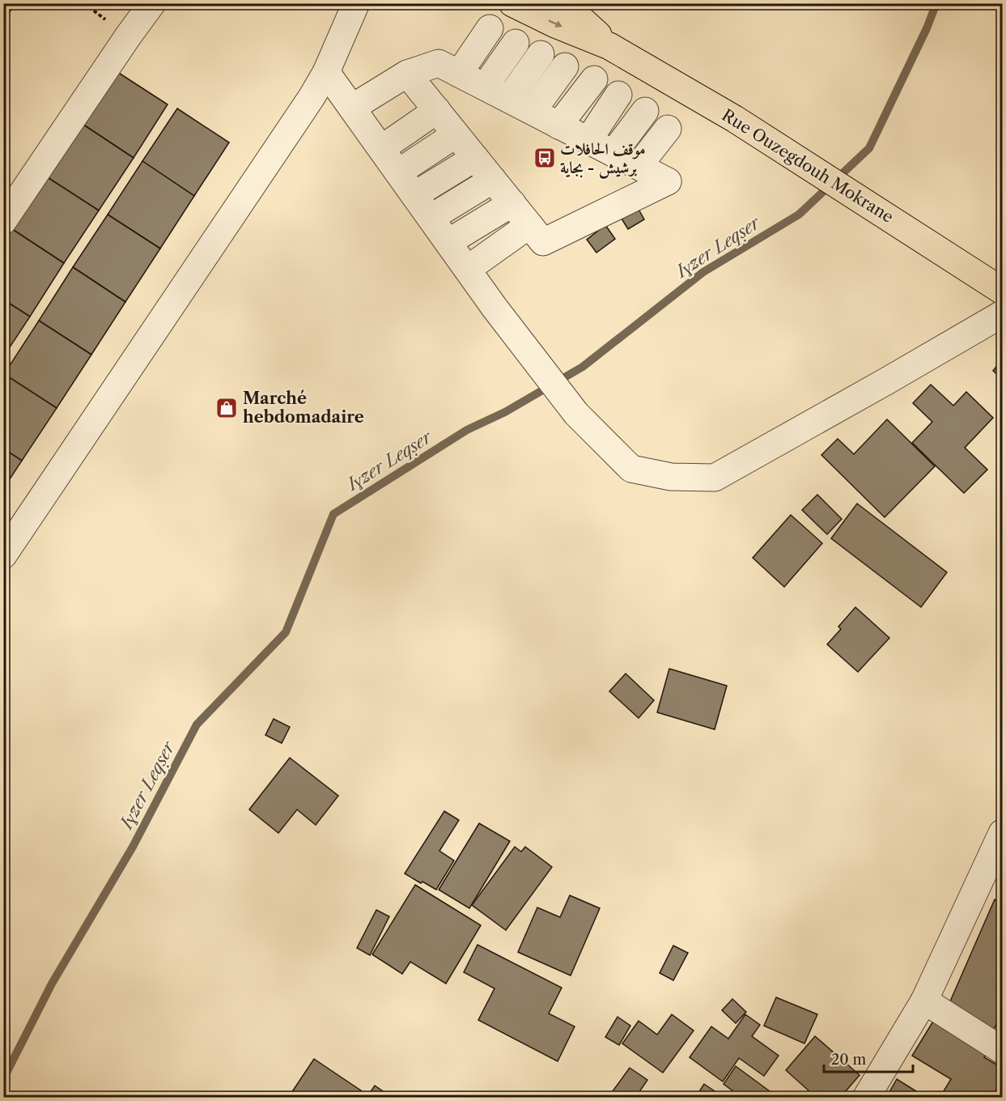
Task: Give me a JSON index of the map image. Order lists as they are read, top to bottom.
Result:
{
  "streets": {
    "main road": ["Rue Ouzegdouh Mokrane"]
  },
  "water": ["Iɣzer Leqṣer"],
  "places": {
    "bus stop": ["موقف الحافلات برشيش - بجاية"],
    "shop": ["Marché hebdomadaire"]
  },
  "scale_bar": "20 m"
}
